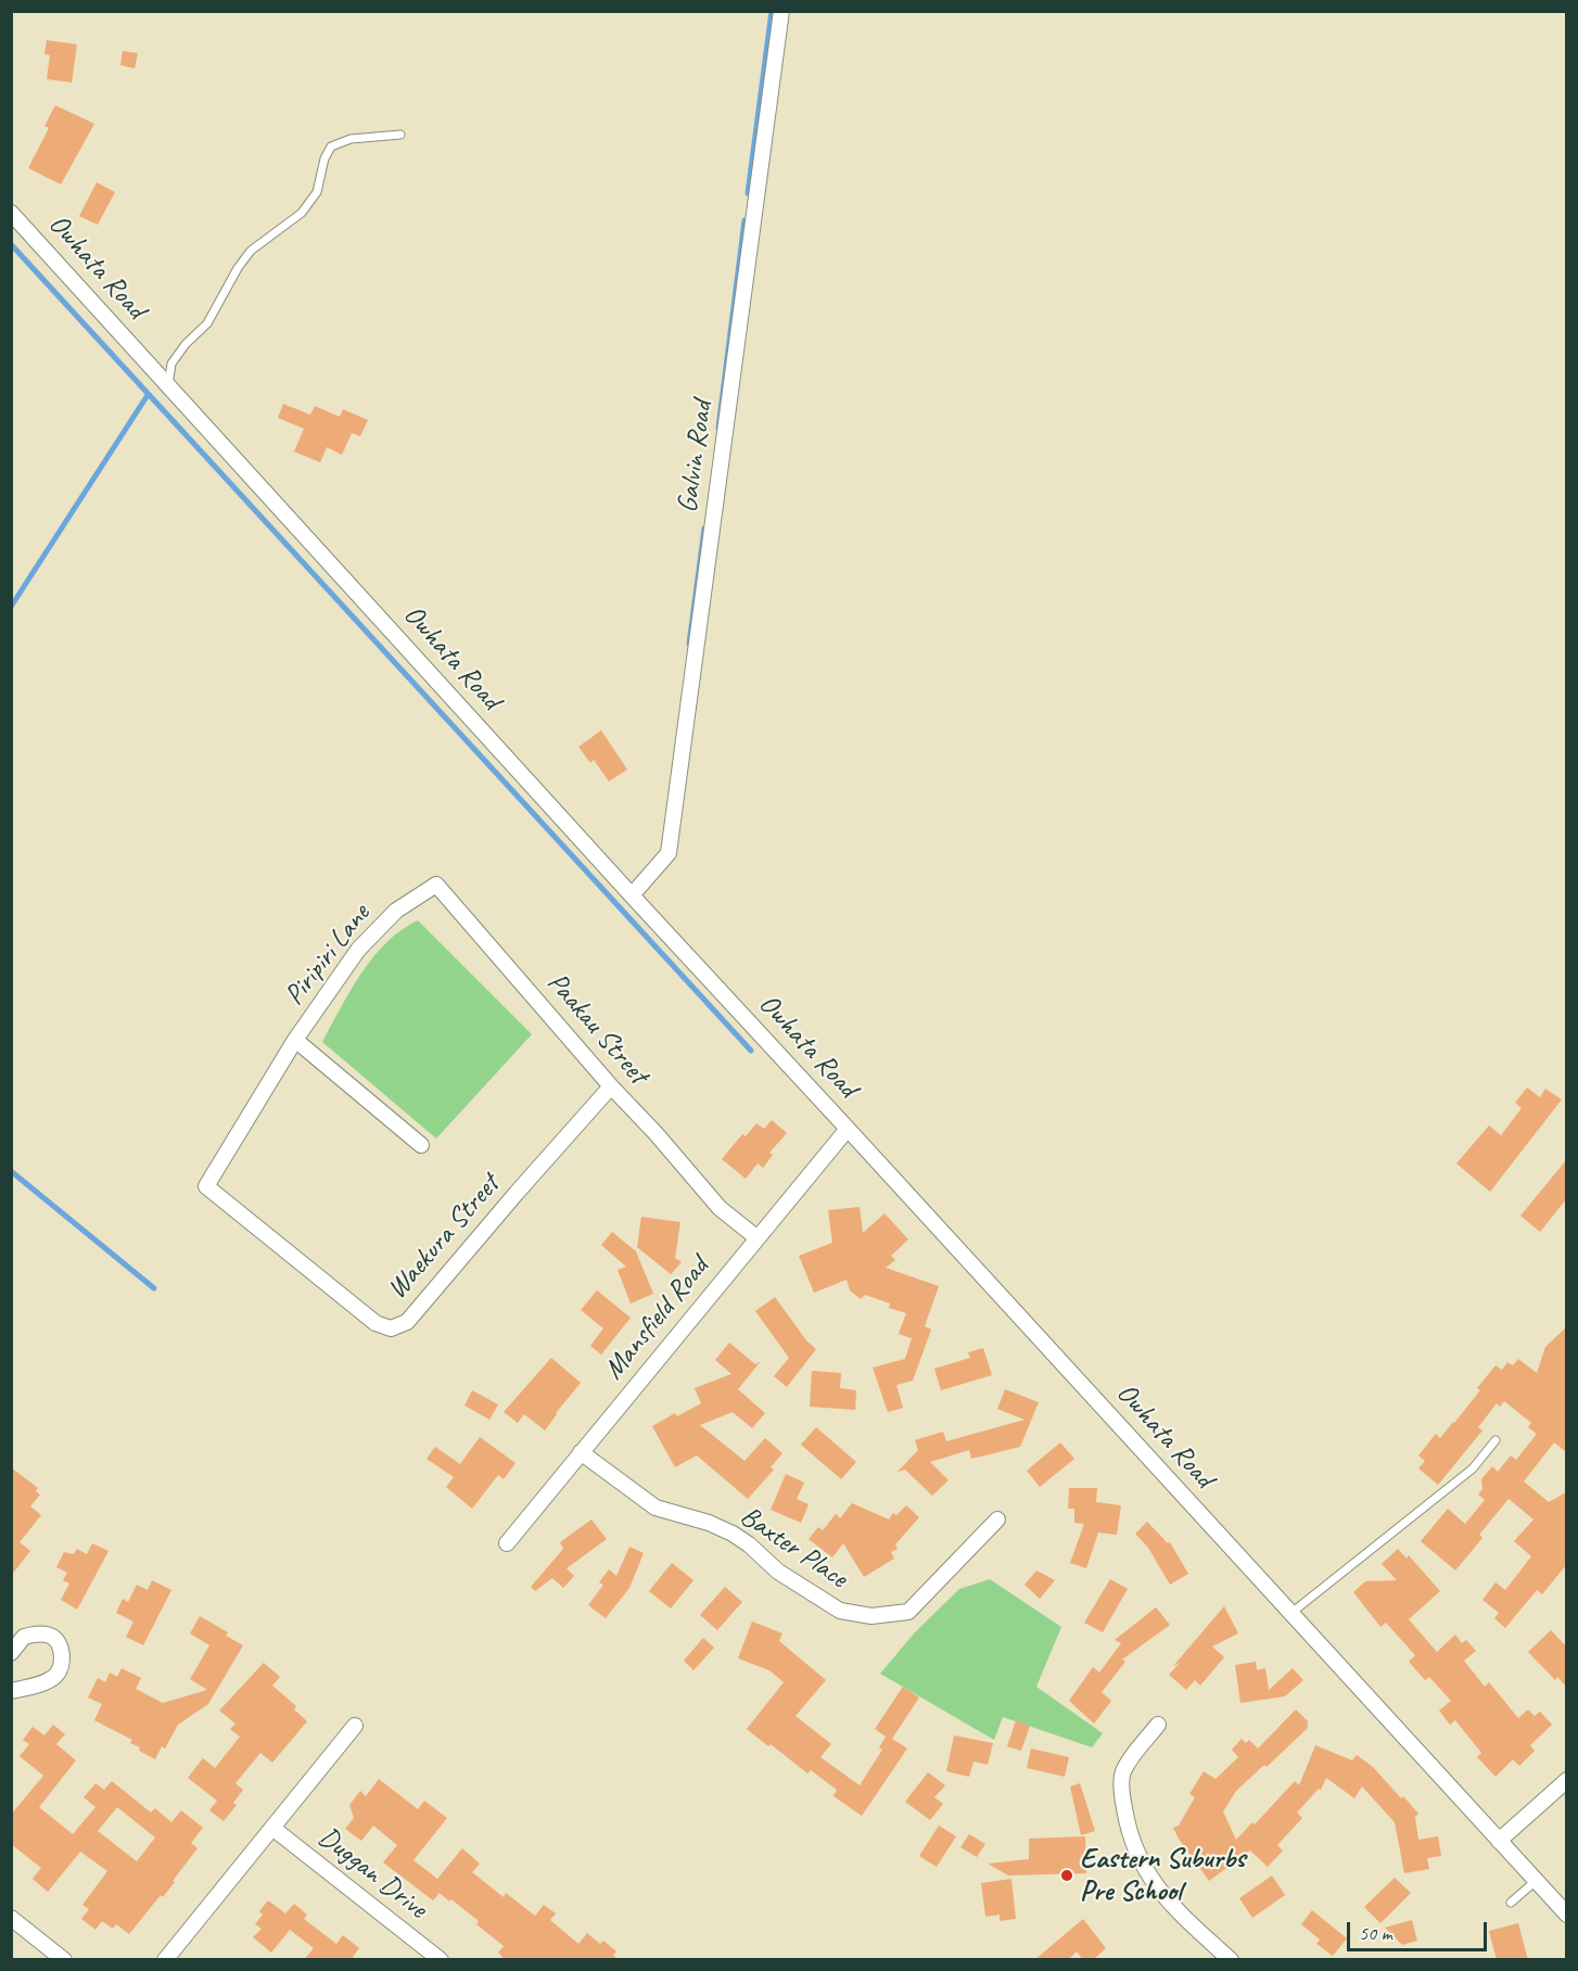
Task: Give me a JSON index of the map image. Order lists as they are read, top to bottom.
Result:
{
  "streets": {
    "street": [
      "Owhata Road",
      "Galvin Road",
      "Piripiri Lane",
      "Paakau Street",
      "Waekura Street",
      "Mansfield Road",
      "Baxter Place",
      "Duggan Drive"
    ]
  },
  "crossings": [
    ["Owhata Road", "Galvin Road"],
    ["Owhata Road", "Mansfield Road"],
    ["Piripiri Lane", "Paakau Street"],
    ["Piripiri Lane", "Waekura Street"],
    ["Paakau Street", "Waekura Street"],
    ["Paakau Street", "Mansfield Road"],
    ["Mansfield Road", "Baxter Place"]
  ],
  "places": ["Eastern Suburbs Pre School"],
  "scale_bar": "50 m"
}
